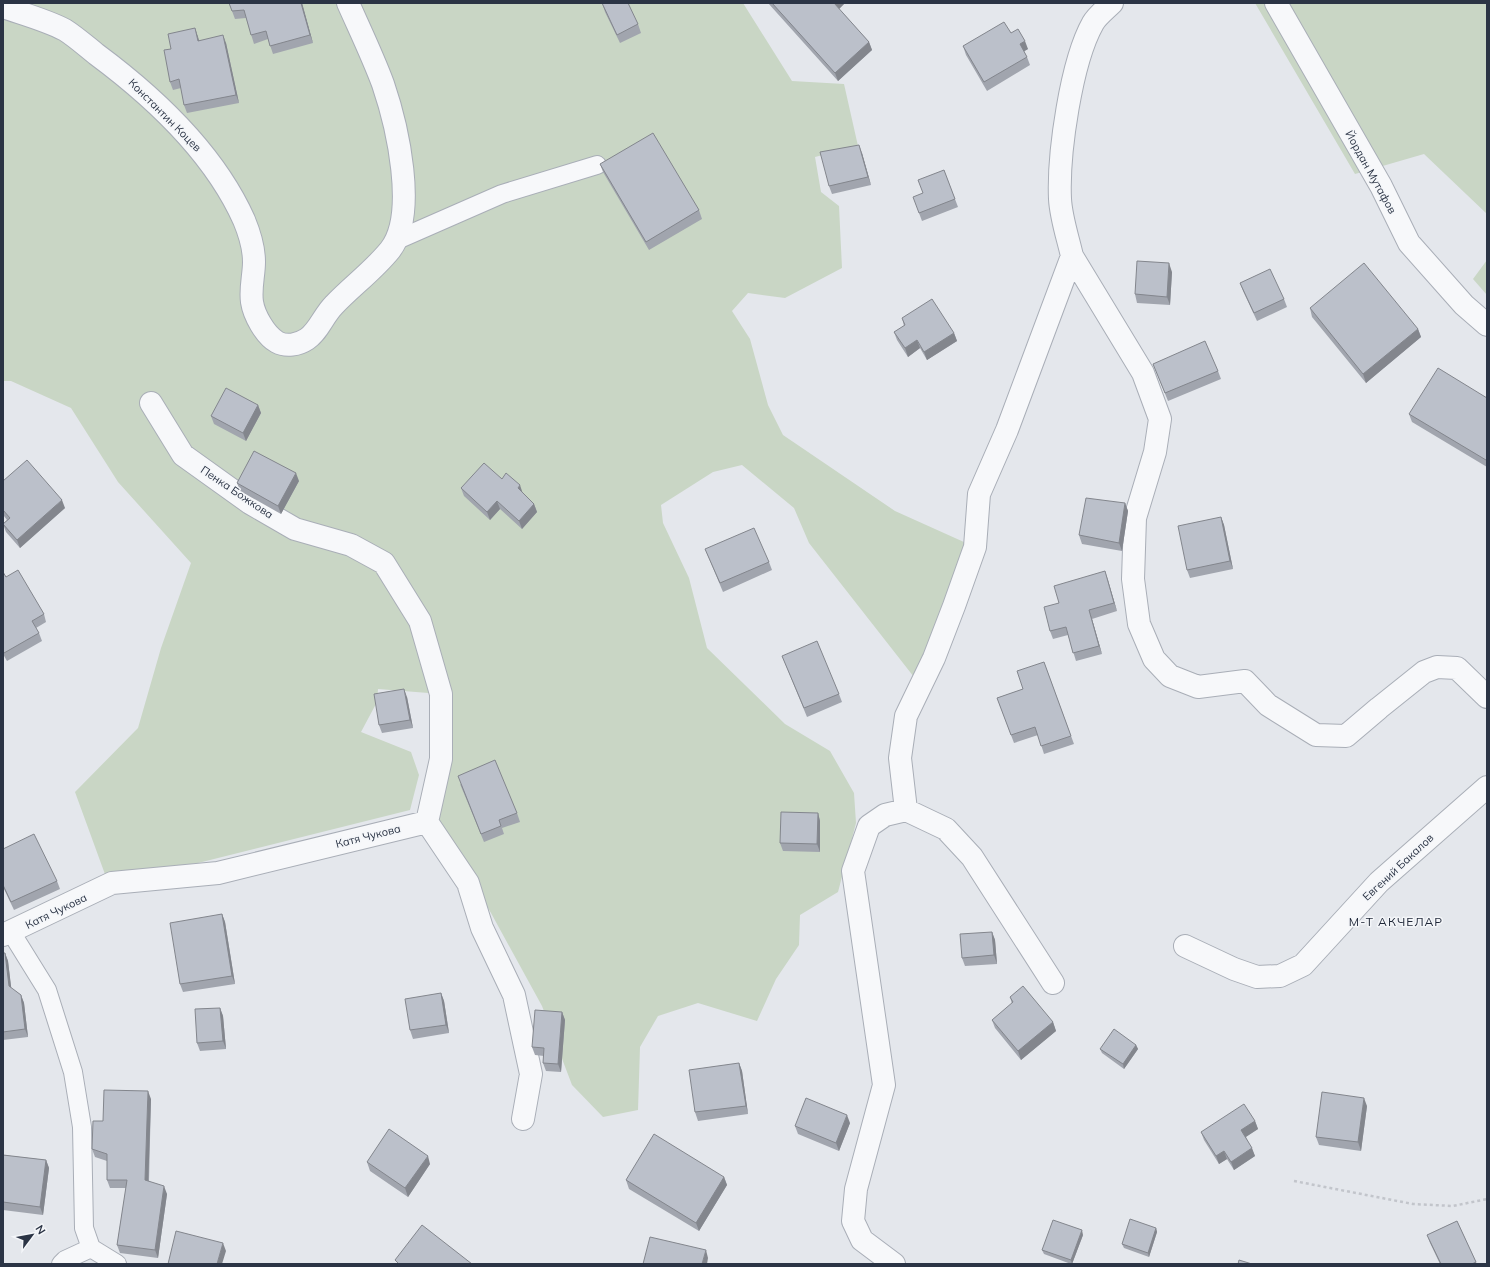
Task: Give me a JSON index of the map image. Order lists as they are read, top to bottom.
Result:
{
  "streets": {
    "street": [
      "Константин Коцев",
      "Йордан Мутафов",
      "Пенка Божкова",
      "Катя Чукова",
      "Евгений Бакалов"
    ]
  },
  "crossings": [
    ["Пенка Божкова", "Катя Чукова"]
  ],
  "districts": ["М-Т АКЧЕЛАР"],
  "north": "top right"
}
